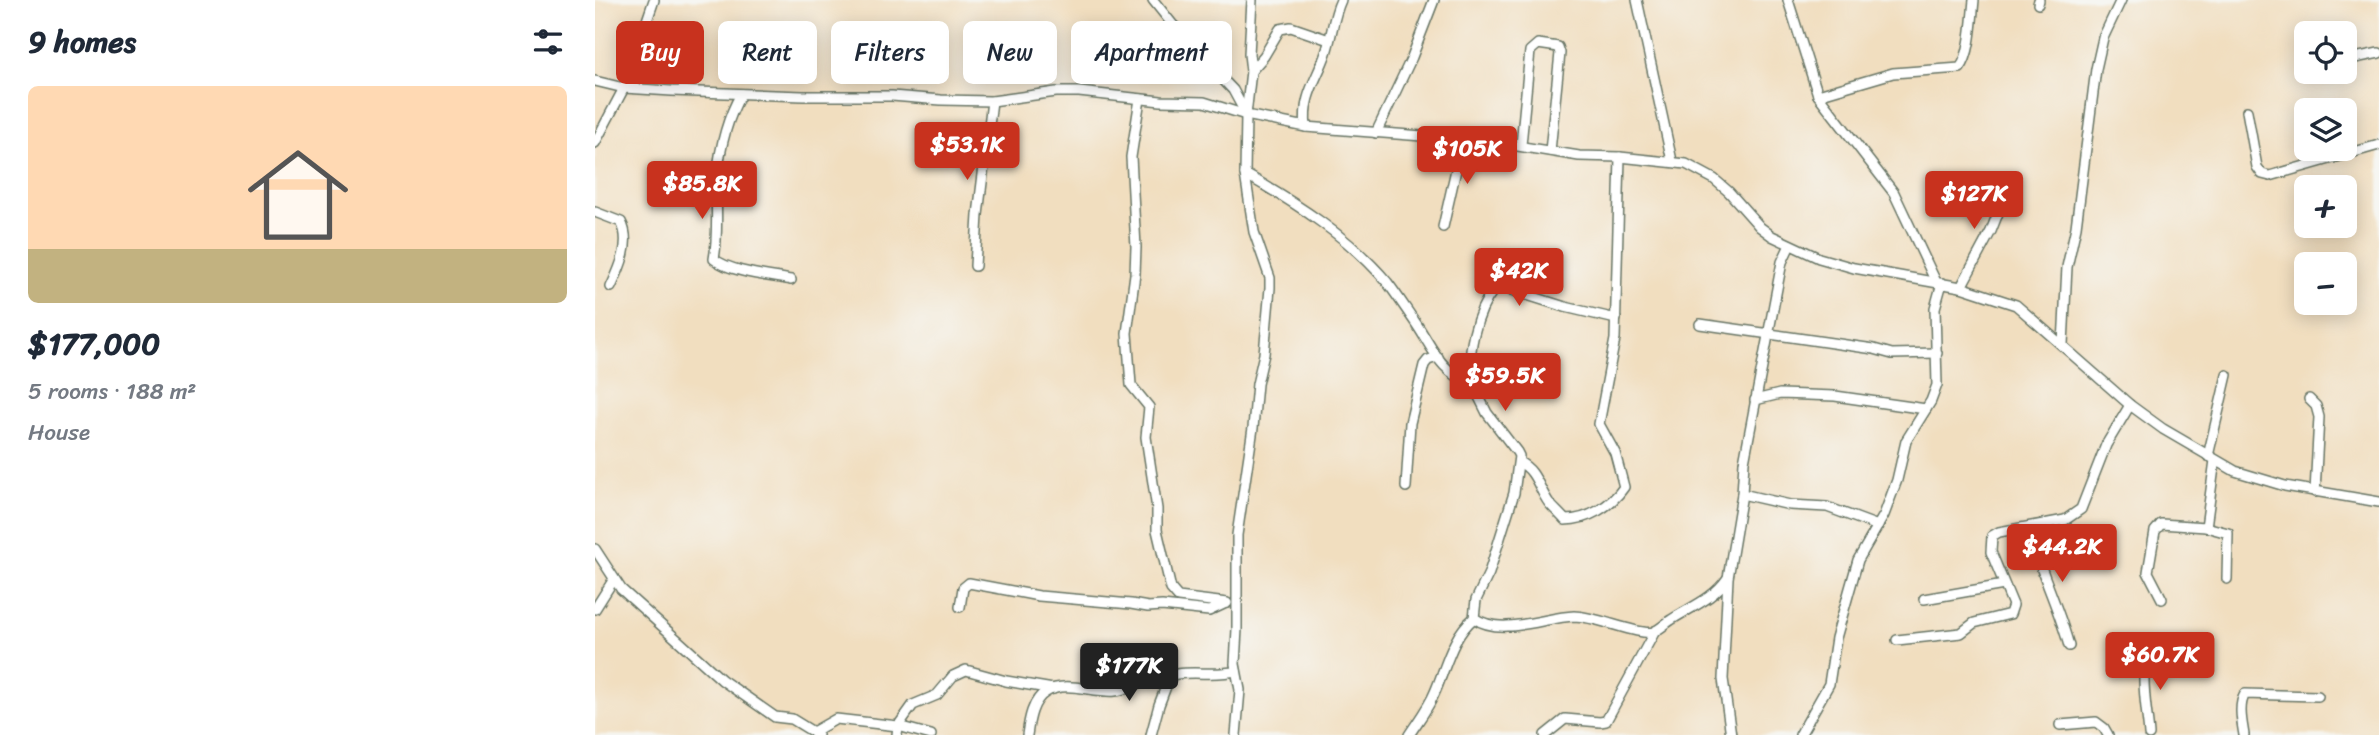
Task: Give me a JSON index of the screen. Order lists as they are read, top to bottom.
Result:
{
  "page": {
    "heading": "9 homes",
    "map_buttons": ["+", "−"],
    "chip": [
      "Buy",
      "Rent",
      "Filters",
      "New",
      "Apartment"
    ],
    "list": [
      {
        "name": "$177,000",
        "note": "5 rooms · 188 m² · House"
      }
    ],
    "price": [
      "$53.1K",
      "$105K",
      "$85.8K",
      "$127K",
      "$42K",
      "$59.5K",
      "$44.2K",
      "$60.7K",
      "$177K"
    ]
  }
}
